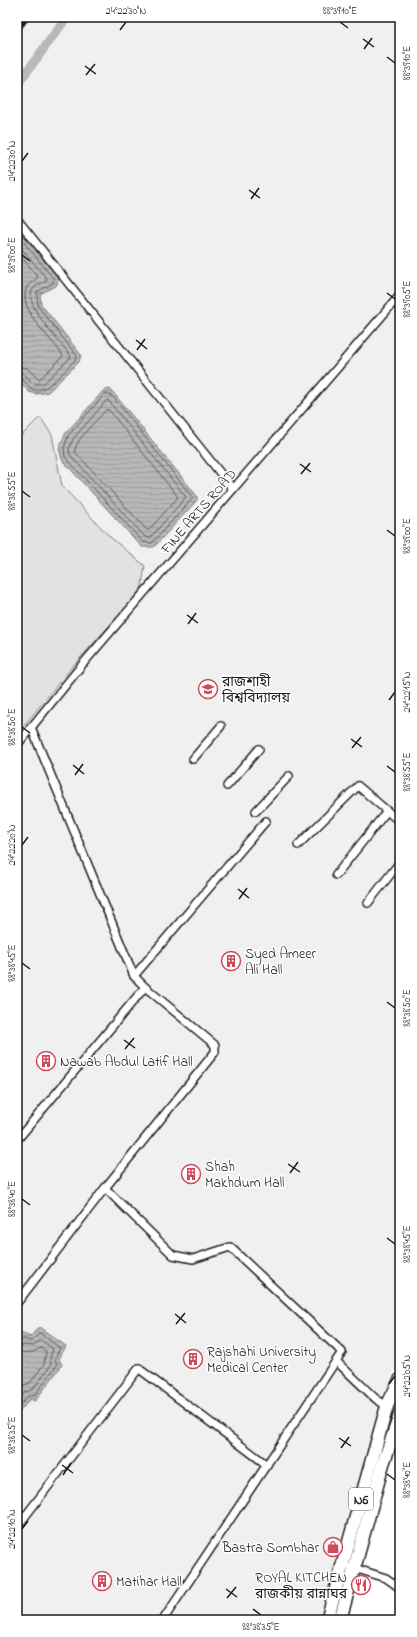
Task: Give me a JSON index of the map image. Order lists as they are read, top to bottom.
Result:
{
  "streets": {
    "highway": ["N6"],
    "street": ["FINE ARTS ROAD"]
  },
  "places": {
    "school or university": ["রাজশাহী বিশ্ববিদ্যালয়"],
    "building": [
      "Syed Ameer Ali Hall",
      "Nawab Abdul Latif Hall",
      "Shah Makhdum Hall",
      "Rajshahi University Medical Center",
      "Matihar Hall"
    ],
    "shop": ["Bastra Sombhar"],
    "restaurant": ["ROYAL KITCHEN রাজকীয় রান্নাঘর"]
  },
  "coordinates": [
    "24°22'30\"N",
    "88°39'10\"E",
    "88°39'00\"E",
    "88°39'05\"E",
    "88°38'55\"E",
    "24°22'15\"N",
    "88°38'50\"E",
    "24°22'20\"N",
    "88°38'45\"E",
    "88°38'40\"E",
    "24°22'05\"N",
    "88°38'35\"E",
    "24°22'10\"N"
  ]
}
